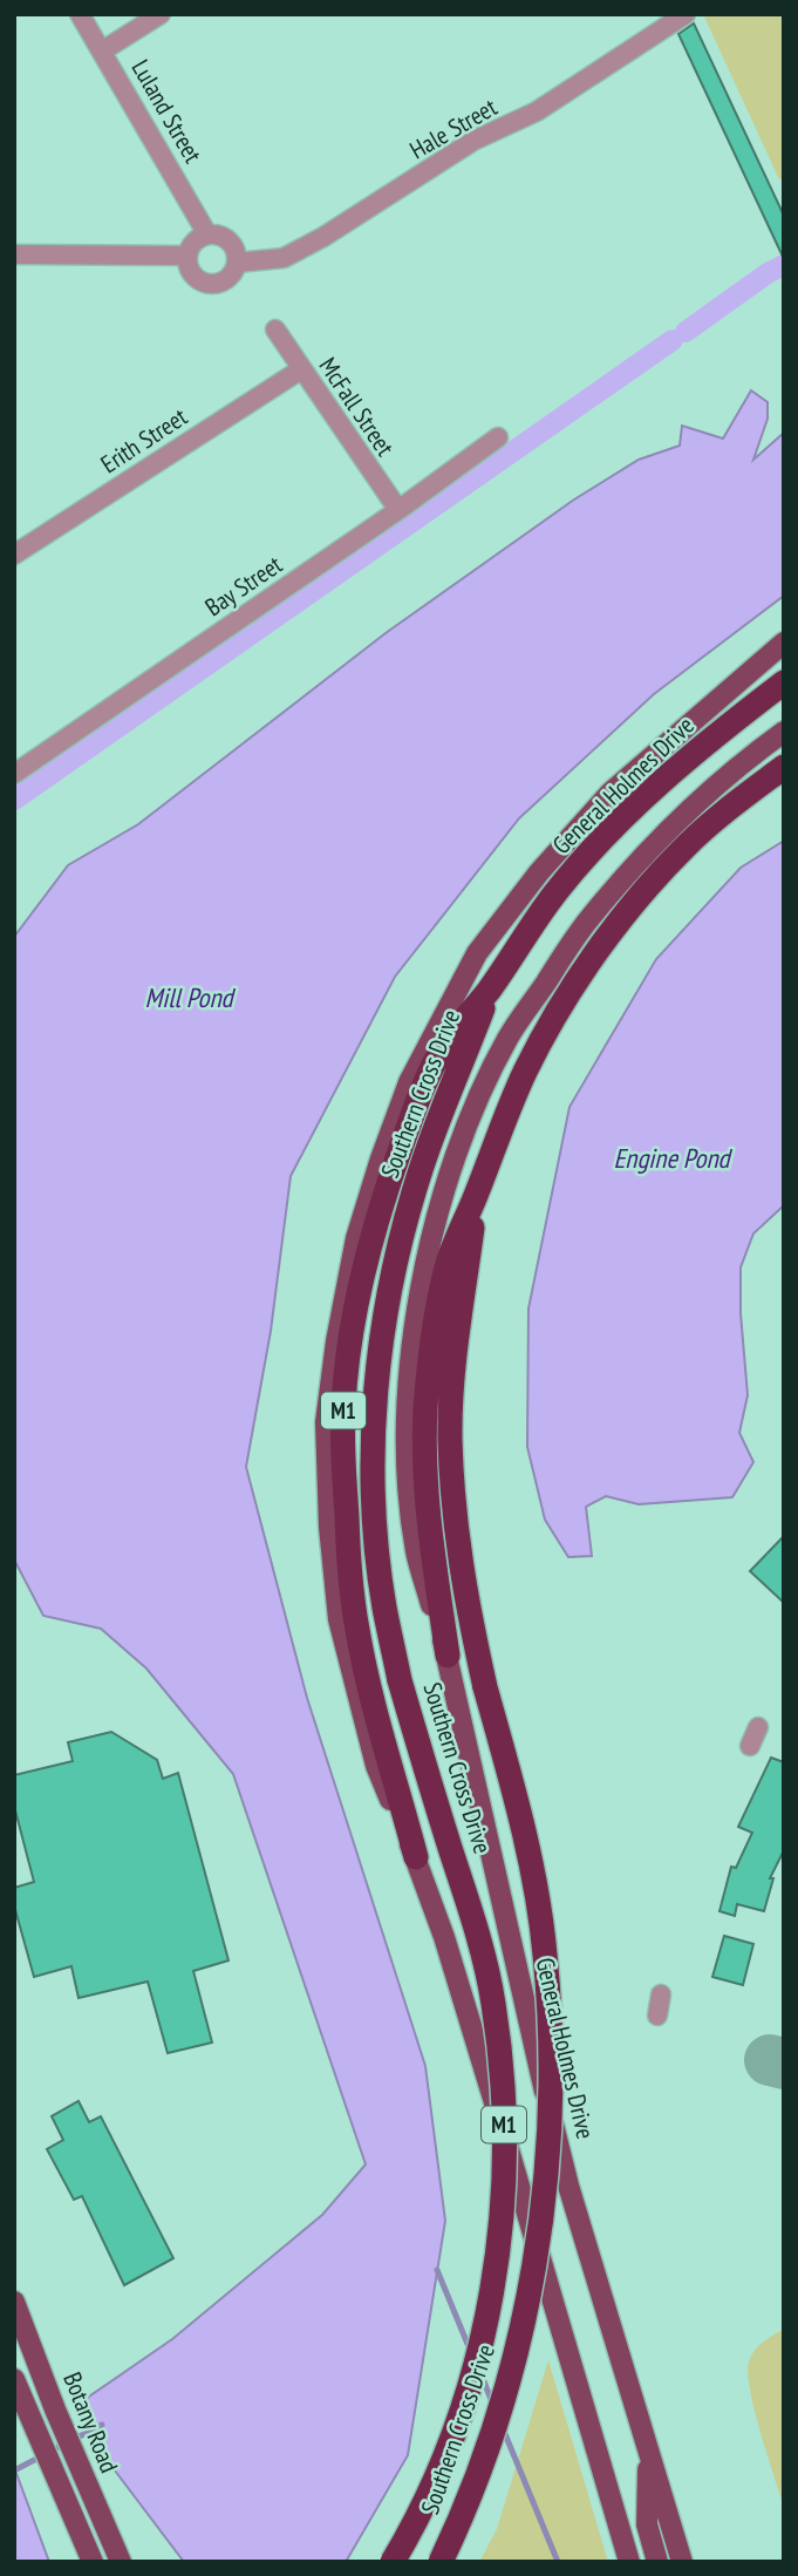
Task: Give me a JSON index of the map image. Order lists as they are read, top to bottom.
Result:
{
  "streets": {
    "highway": ["General Holmes Drive", "Southern Cross Drive", "M1"],
    "main road": ["Botany Road"],
    "street": [
      "Luland Street",
      "Hale Street",
      "McFall Street",
      "Erith Street",
      "Bay Street"
    ]
  },
  "crossings": [
    ["Luland Street", "Hale Street"],
    ["McFall Street", "Erith Street"],
    ["McFall Street", "Bay Street"],
    ["General Holmes Drive", "Southern Cross Drive"],
    ["General Holmes Drive", "M1"],
    ["Southern Cross Drive", "M1"]
  ],
  "water": ["Mill Pond", "Engine Pond"]
}
